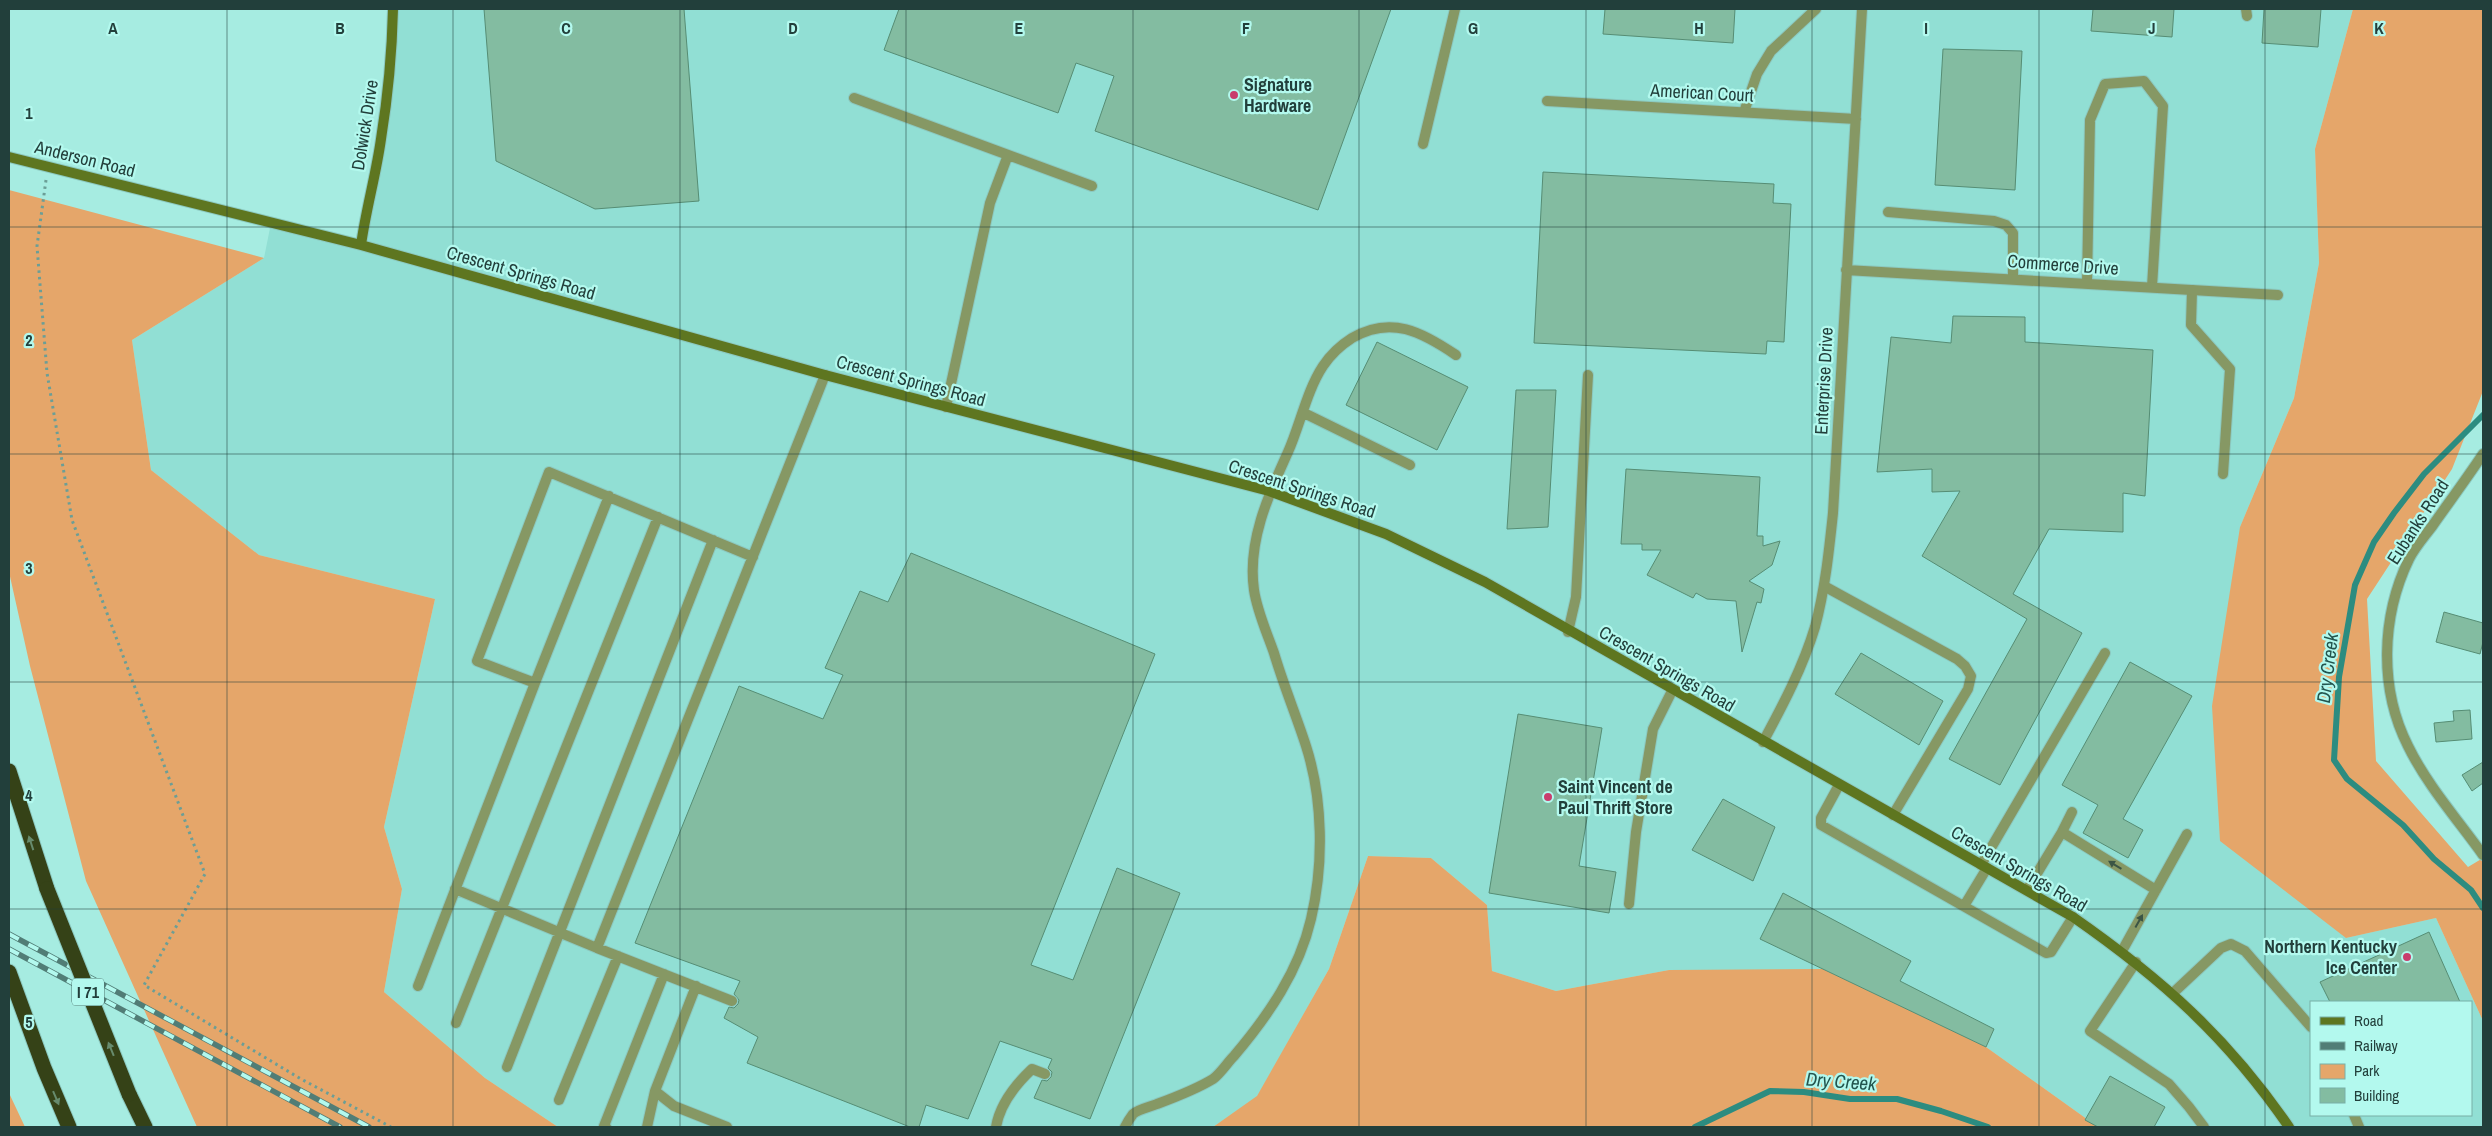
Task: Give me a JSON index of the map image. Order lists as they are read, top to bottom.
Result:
{
  "streets": {
    "highway": ["I 71"],
    "main road": ["Dolwick Drive", "Anderson Road", "Crescent Springs Road"],
    "street": [
      "American Court",
      "Commerce Drive",
      "Enterprise Drive",
      "Eubanks Road"
    ]
  },
  "crossings": [
    ["American Court", "Enterprise Drive"],
    ["Dolwick Drive", "Crescent Springs Road"],
    ["Anderson Road", "Crescent Springs Road"],
    ["Commerce Drive", "Enterprise Drive"],
    ["Crescent Springs Road", "Enterprise Drive"]
  ],
  "water": ["Dry Creek"],
  "places": ["Signature Hardware", "Saint Vincent de Paul Thrift Store", "Northern Kentucky Ice Center"],
  "legend": [
    "Road",
    "Railway",
    "Park",
    "Building"
  ],
  "grid": {
    "columns": [
      "A",
      "B",
      "C",
      "D",
      "E",
      "F",
      "G",
      "H",
      "I",
      "J",
      "K"
    ],
    "rows": [
      "1",
      "2",
      "3",
      "4",
      "5"
    ]
  }
}
